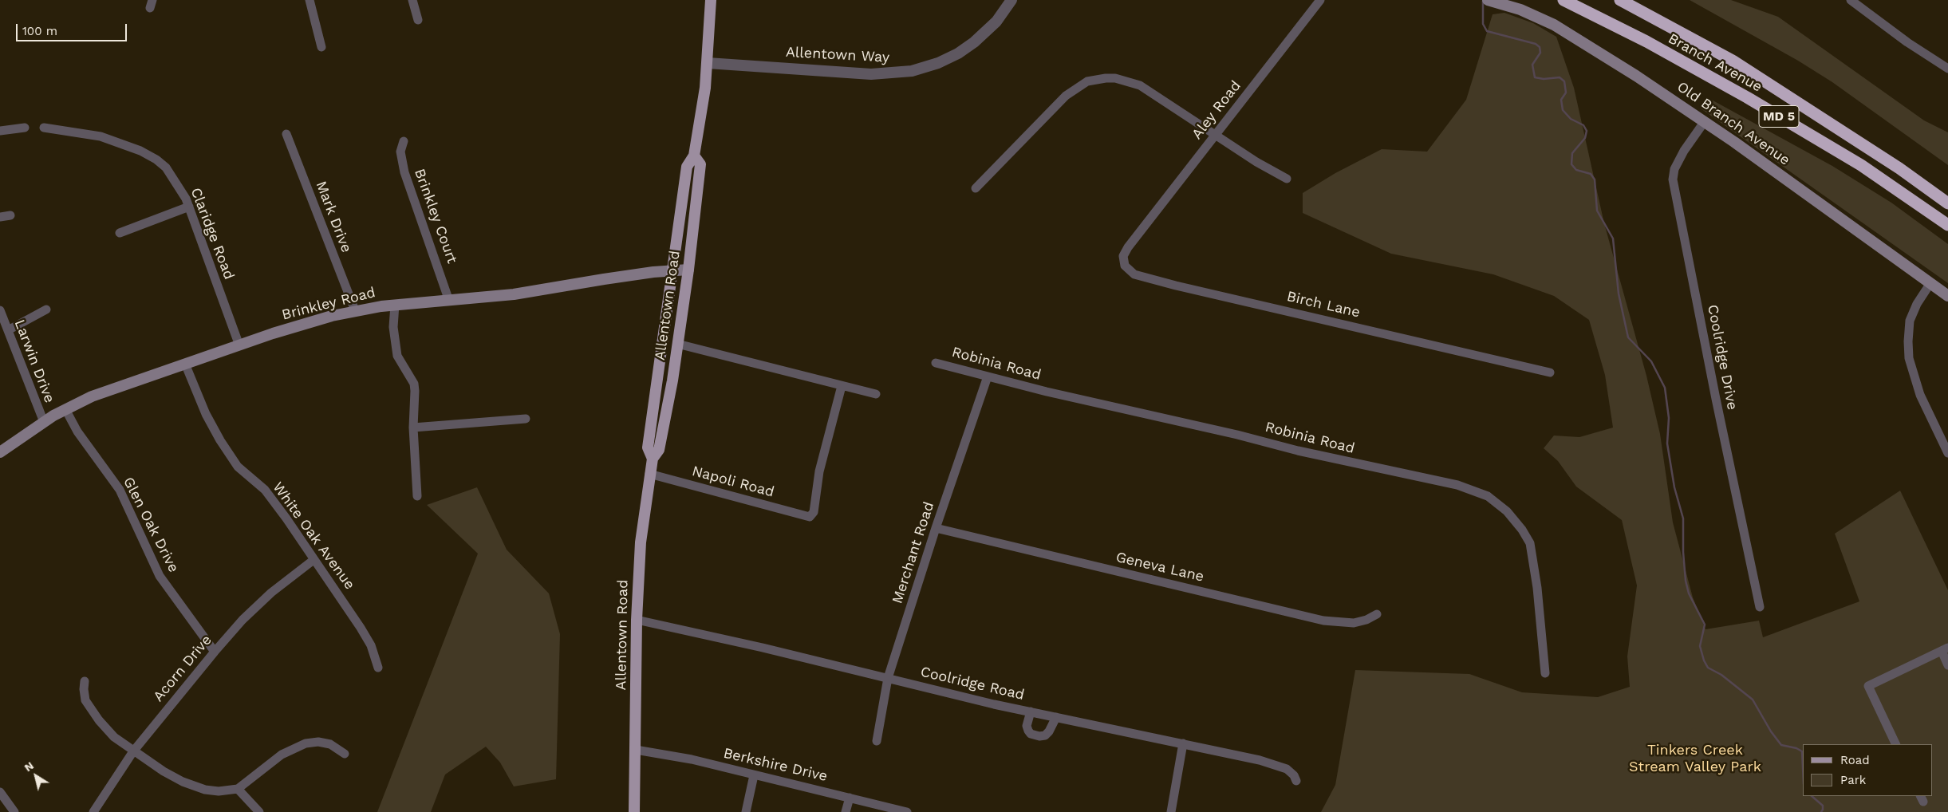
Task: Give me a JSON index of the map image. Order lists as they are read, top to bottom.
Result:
{
  "streets": {
    "highway": ["Branch Avenue", "MD 5"],
    "main road": ["Old Branch Avenue", "Brinkley Road", "Allentown Road"],
    "street": [
      "Allentown Way",
      "Aley Road",
      "Brinkley Court",
      "Mark Drive",
      "Claridge Road",
      "Birch Lane",
      "Coolridge Drive",
      "Larwin Drive",
      "Robinia Road",
      "Napoli Road",
      "Glen Oak Drive",
      "White Oak Avenue",
      "Merchant Road",
      "Geneva Lane",
      "Acorn Drive",
      "Coolridge Road",
      "Berkshire Drive"
    ]
  },
  "crossings": [
    ["Allentown Way", "Allentown Road"],
    ["Aley Road", "Birch Lane"],
    ["Old Branch Avenue", "Coolridge Drive"],
    ["Brinkley Court", "Brinkley Road"],
    ["Mark Drive", "Brinkley Road"],
    ["Claridge Road", "Brinkley Road"],
    ["Brinkley Road", "Allentown Road"],
    ["Brinkley Road", "Larwin Drive"],
    ["Brinkley Road", "Glen Oak Drive"],
    ["Brinkley Road", "White Oak Avenue"],
    ["Allentown Road", "Napoli Road"],
    ["Allentown Road", "Coolridge Road"],
    ["Allentown Road", "Berkshire Drive"],
    ["Robinia Road", "Merchant Road"],
    ["Glen Oak Drive", "Acorn Drive"],
    ["White Oak Avenue", "Acorn Drive"],
    ["Merchant Road", "Geneva Lane"],
    ["Merchant Road", "Coolridge Road"]
  ],
  "parks": ["Tinkers Creek Stream Valley Park"],
  "legend": ["Road", "Park"],
  "scale_bar": "100 m",
  "north": "top left"
}
